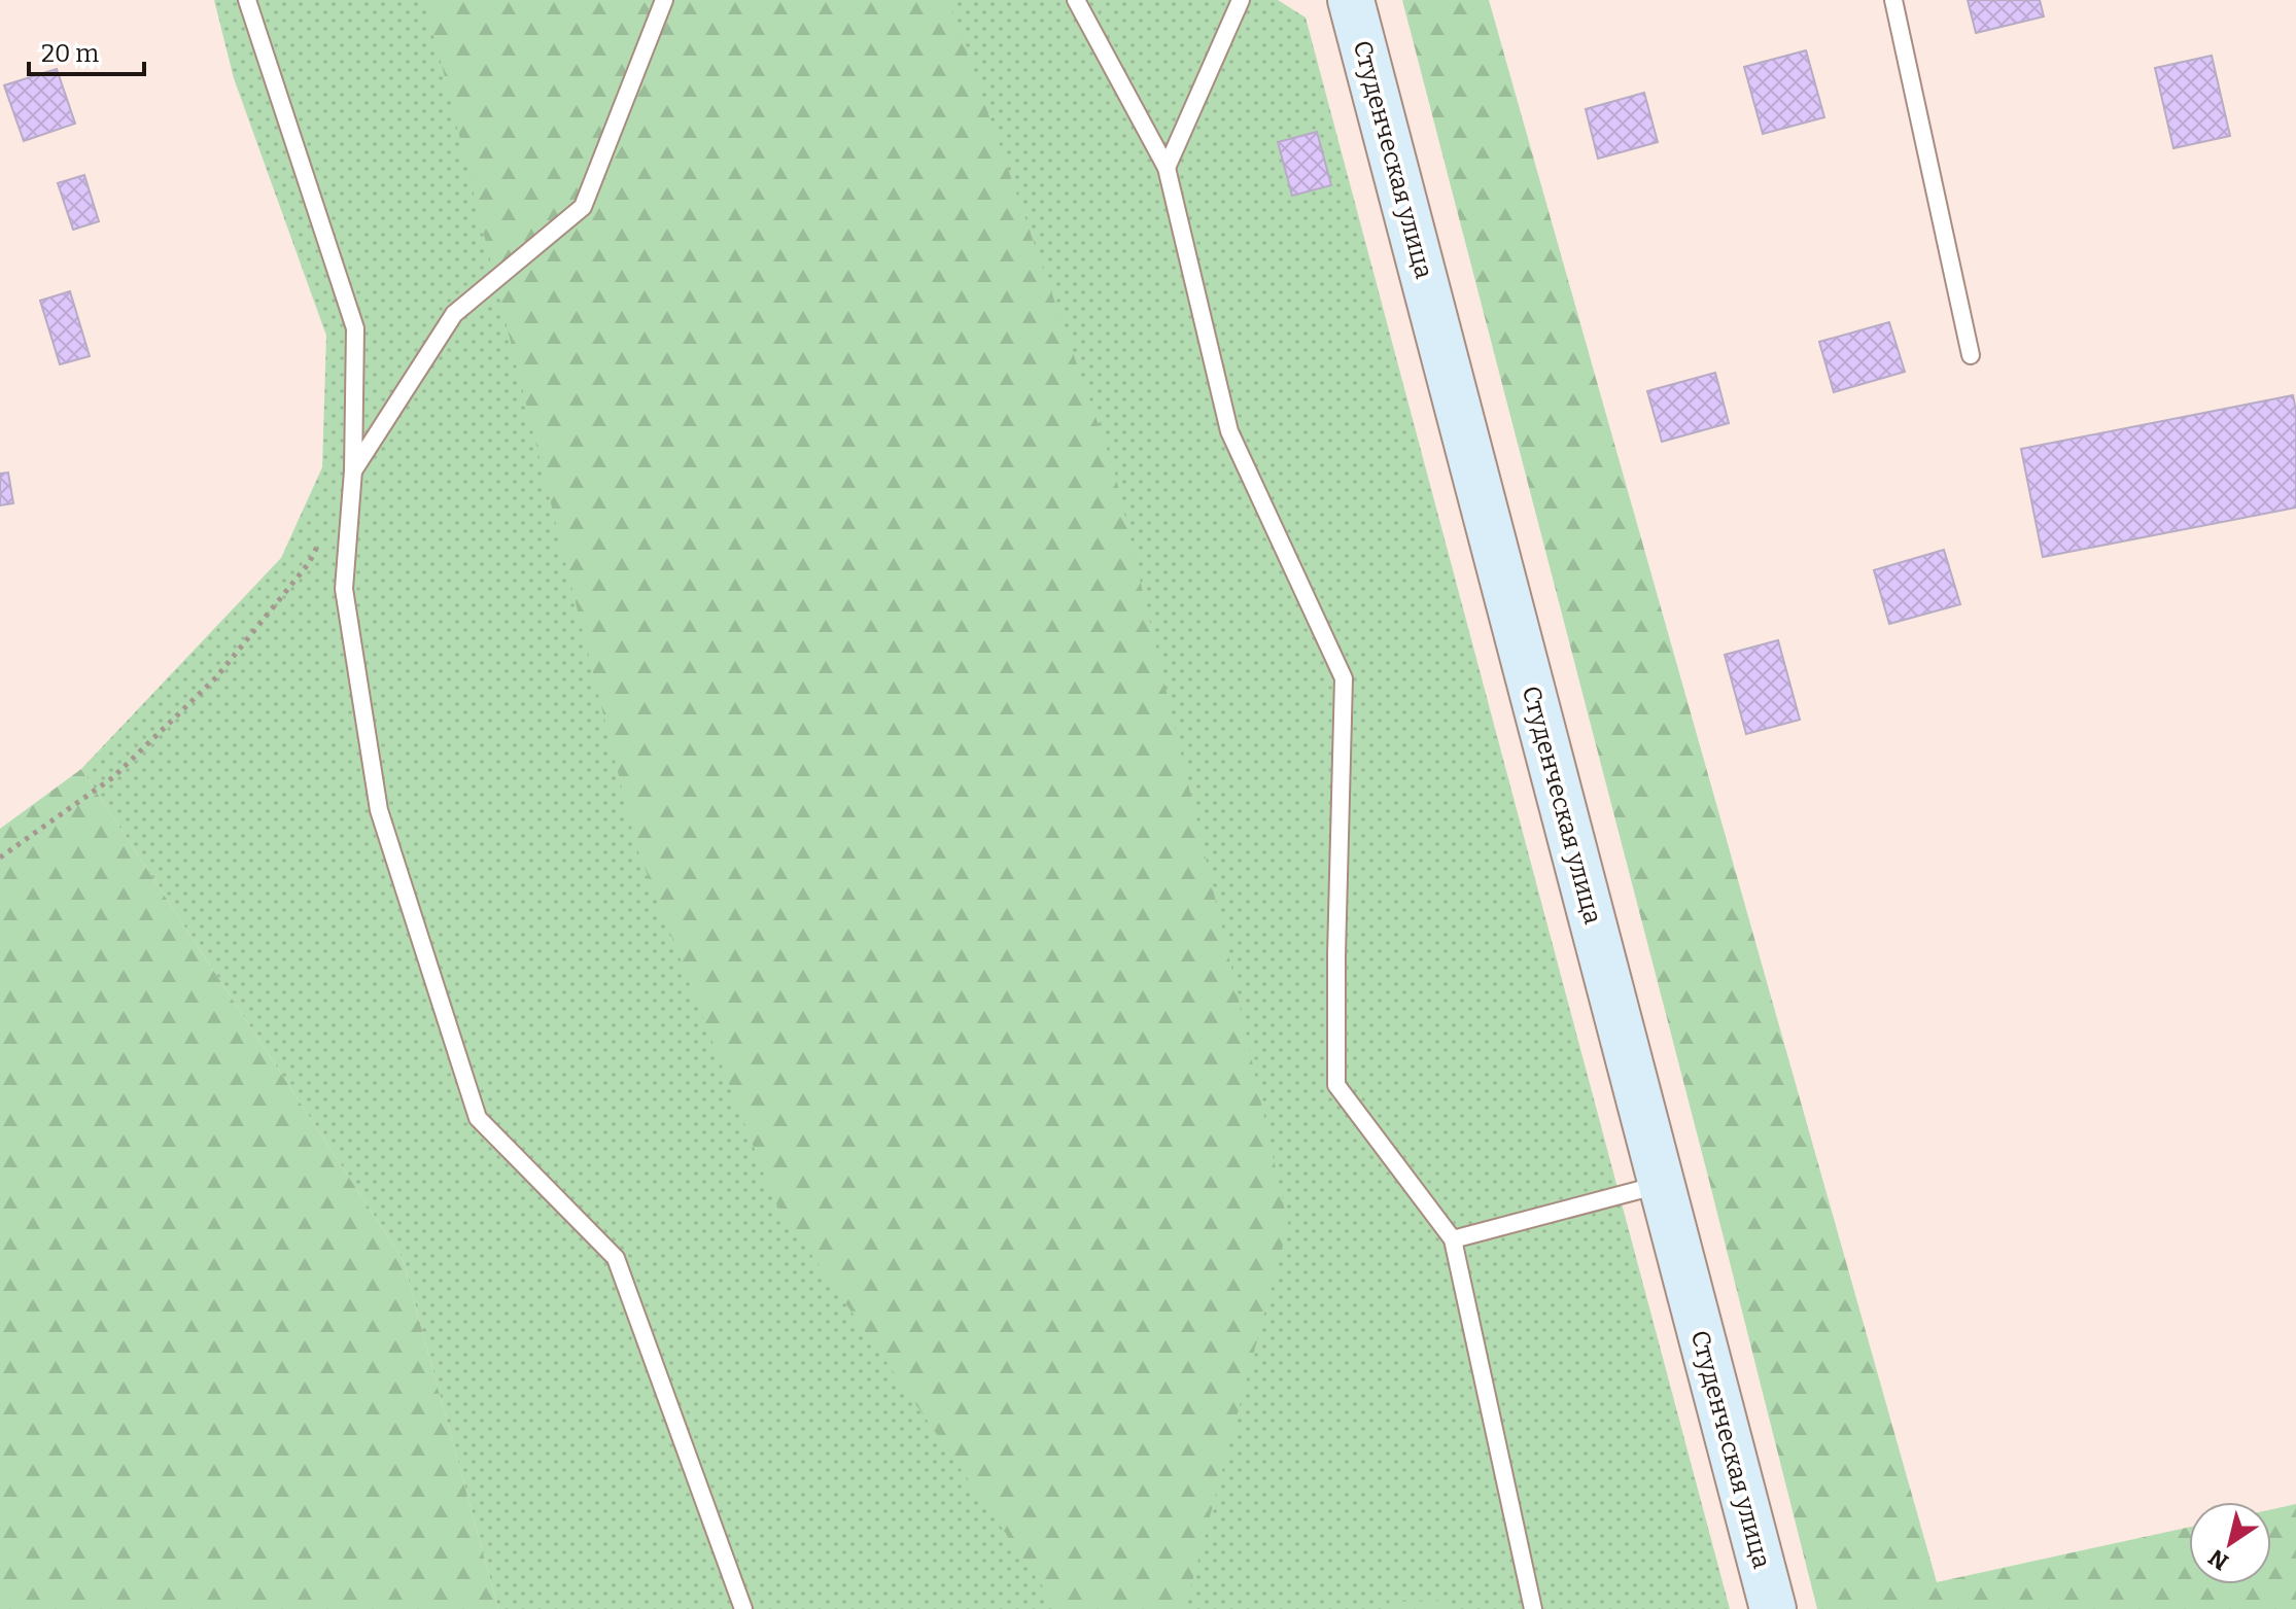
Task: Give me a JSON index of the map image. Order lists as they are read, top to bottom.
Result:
{
  "streets": {
    "main road": ["Студенческая улица"]
  },
  "scale_bar": "20 m",
  "north": "bottom left"
}
